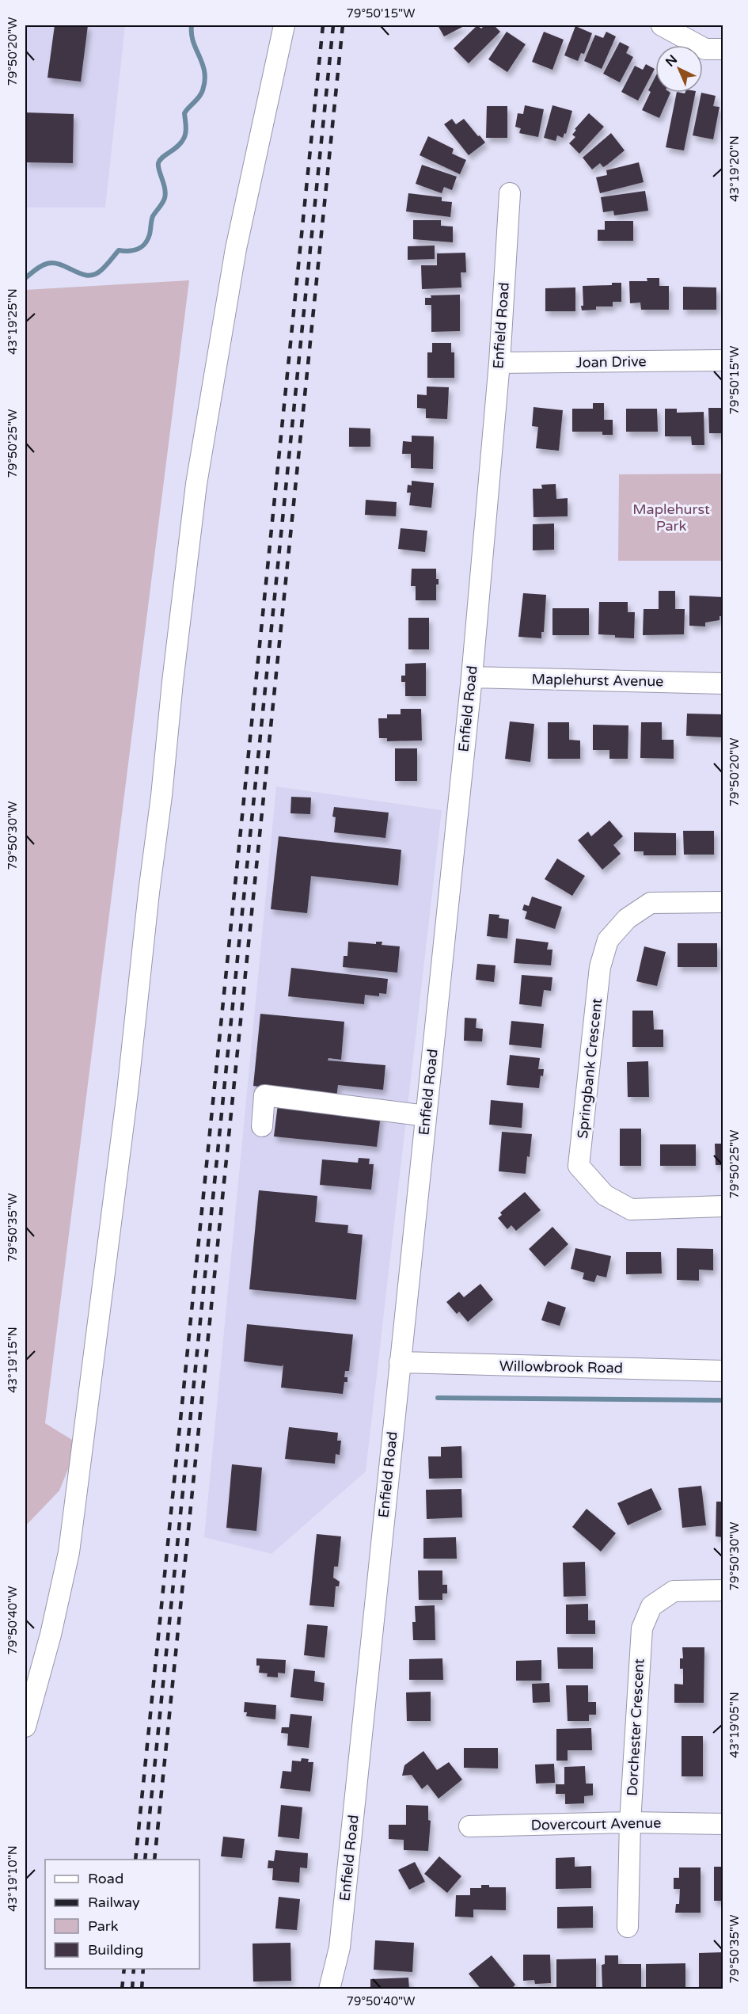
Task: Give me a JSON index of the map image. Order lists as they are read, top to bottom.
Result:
{
  "streets": {
    "street": [
      "Enfield Road",
      "Joan Drive",
      "Maplehurst Avenue",
      "Springbank Crescent",
      "Willowbrook Road",
      "Dorchester Crescent",
      "Dovercourt Avenue"
    ]
  },
  "crossings": [
    ["Enfield Road", "Joan Drive"],
    ["Enfield Road", "Maplehurst Avenue"],
    ["Enfield Road", "Willowbrook Road"],
    ["Dorchester Crescent", "Dovercourt Avenue"]
  ],
  "parks": ["Maplehurst Park"],
  "legend": [
    "Road",
    "Railway",
    "Park",
    "Building"
  ],
  "north": "top left",
  "coordinates": [
    "79°50'15\"W",
    "79°50'20\"W",
    "43°19'20\"N",
    "43°19'25\"N",
    "79°50'25\"W",
    "79°50'30\"W",
    "79°50'35\"W",
    "43°19'15\"N",
    "79°50'40\"W",
    "43°19'05\"N",
    "43°19'10\"N"
  ]
}
